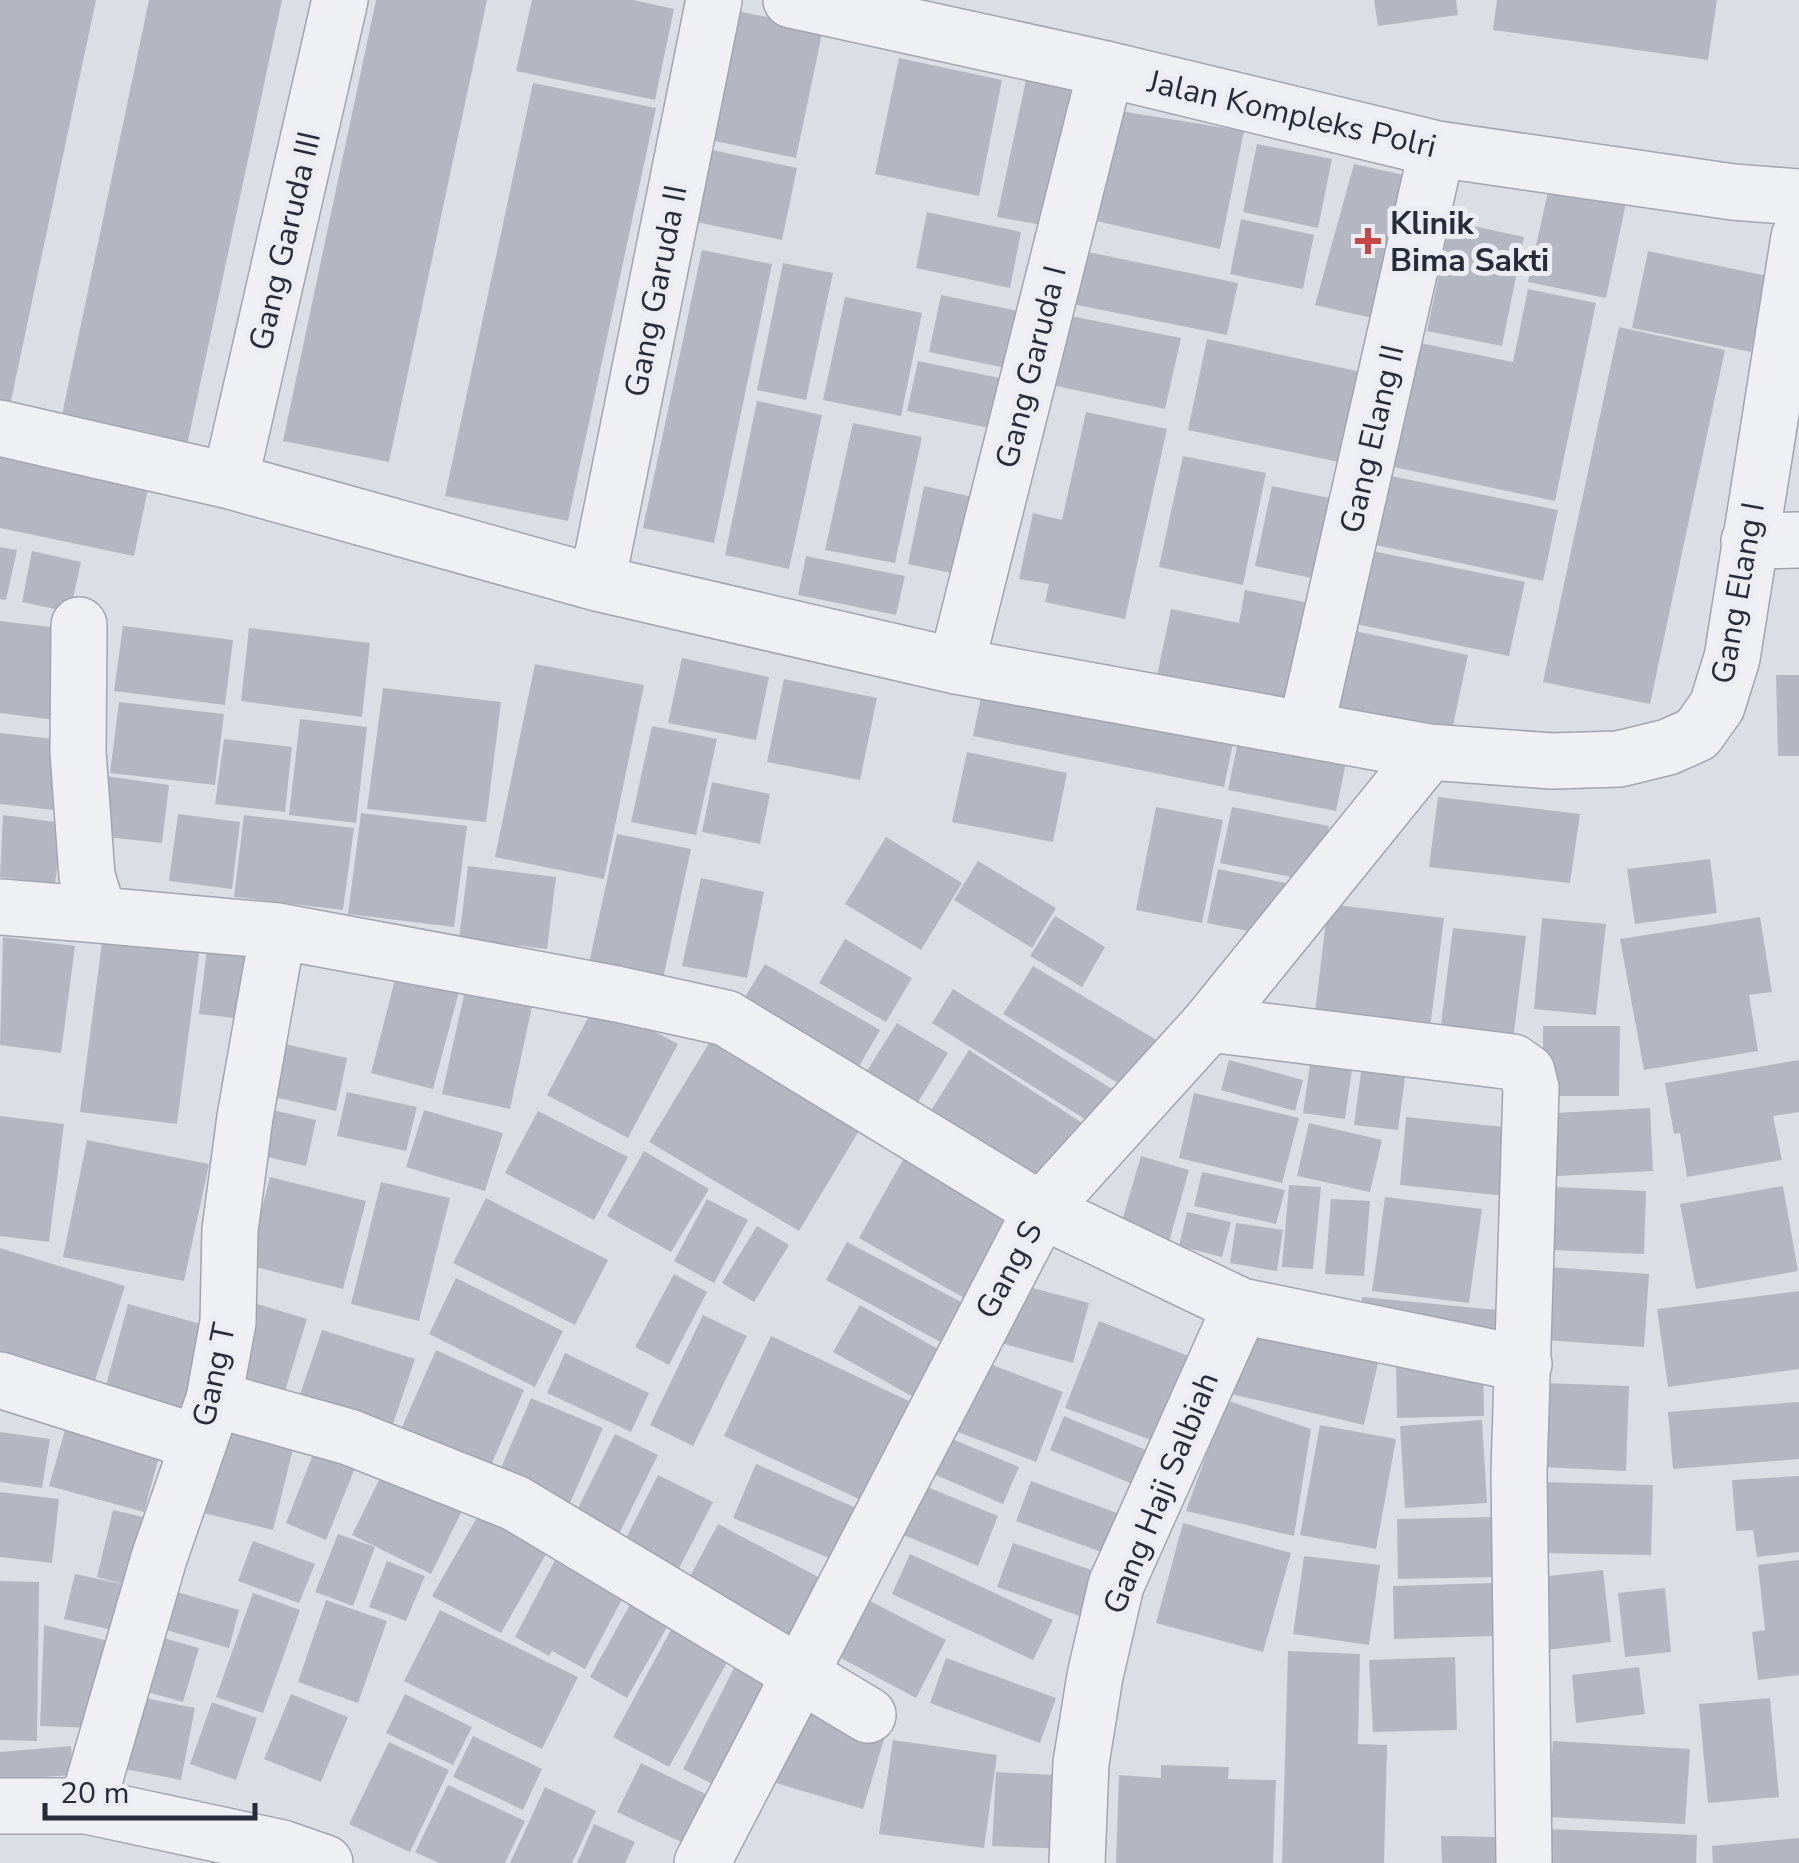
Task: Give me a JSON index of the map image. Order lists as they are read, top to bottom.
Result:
{
  "streets": {
    "street": [
      "Jalan Kompleks Polri",
      "Gang Garuda III",
      "Gang Garuda II",
      "Gang Garuda I",
      "Gang Elang II",
      "Gang Elang I",
      "Gang S",
      "Gang T",
      "Gang Haji Salbiah"
    ]
  },
  "crossings": [
    ["Jalan Kompleks Polri", "Gang Garuda I"],
    ["Jalan Kompleks Polri", "Gang Elang II"],
    ["Gang Garuda III", "Gang Elang I"],
    ["Gang Garuda II", "Gang Elang I"],
    ["Gang Garuda I", "Gang Elang I"],
    ["Gang Elang II", "Gang Elang I"],
    ["Gang Elang I", "Gang S"]
  ],
  "places": {
    "health": ["Klinik Bima Sakti"]
  },
  "scale_bar": "20 m"
}
